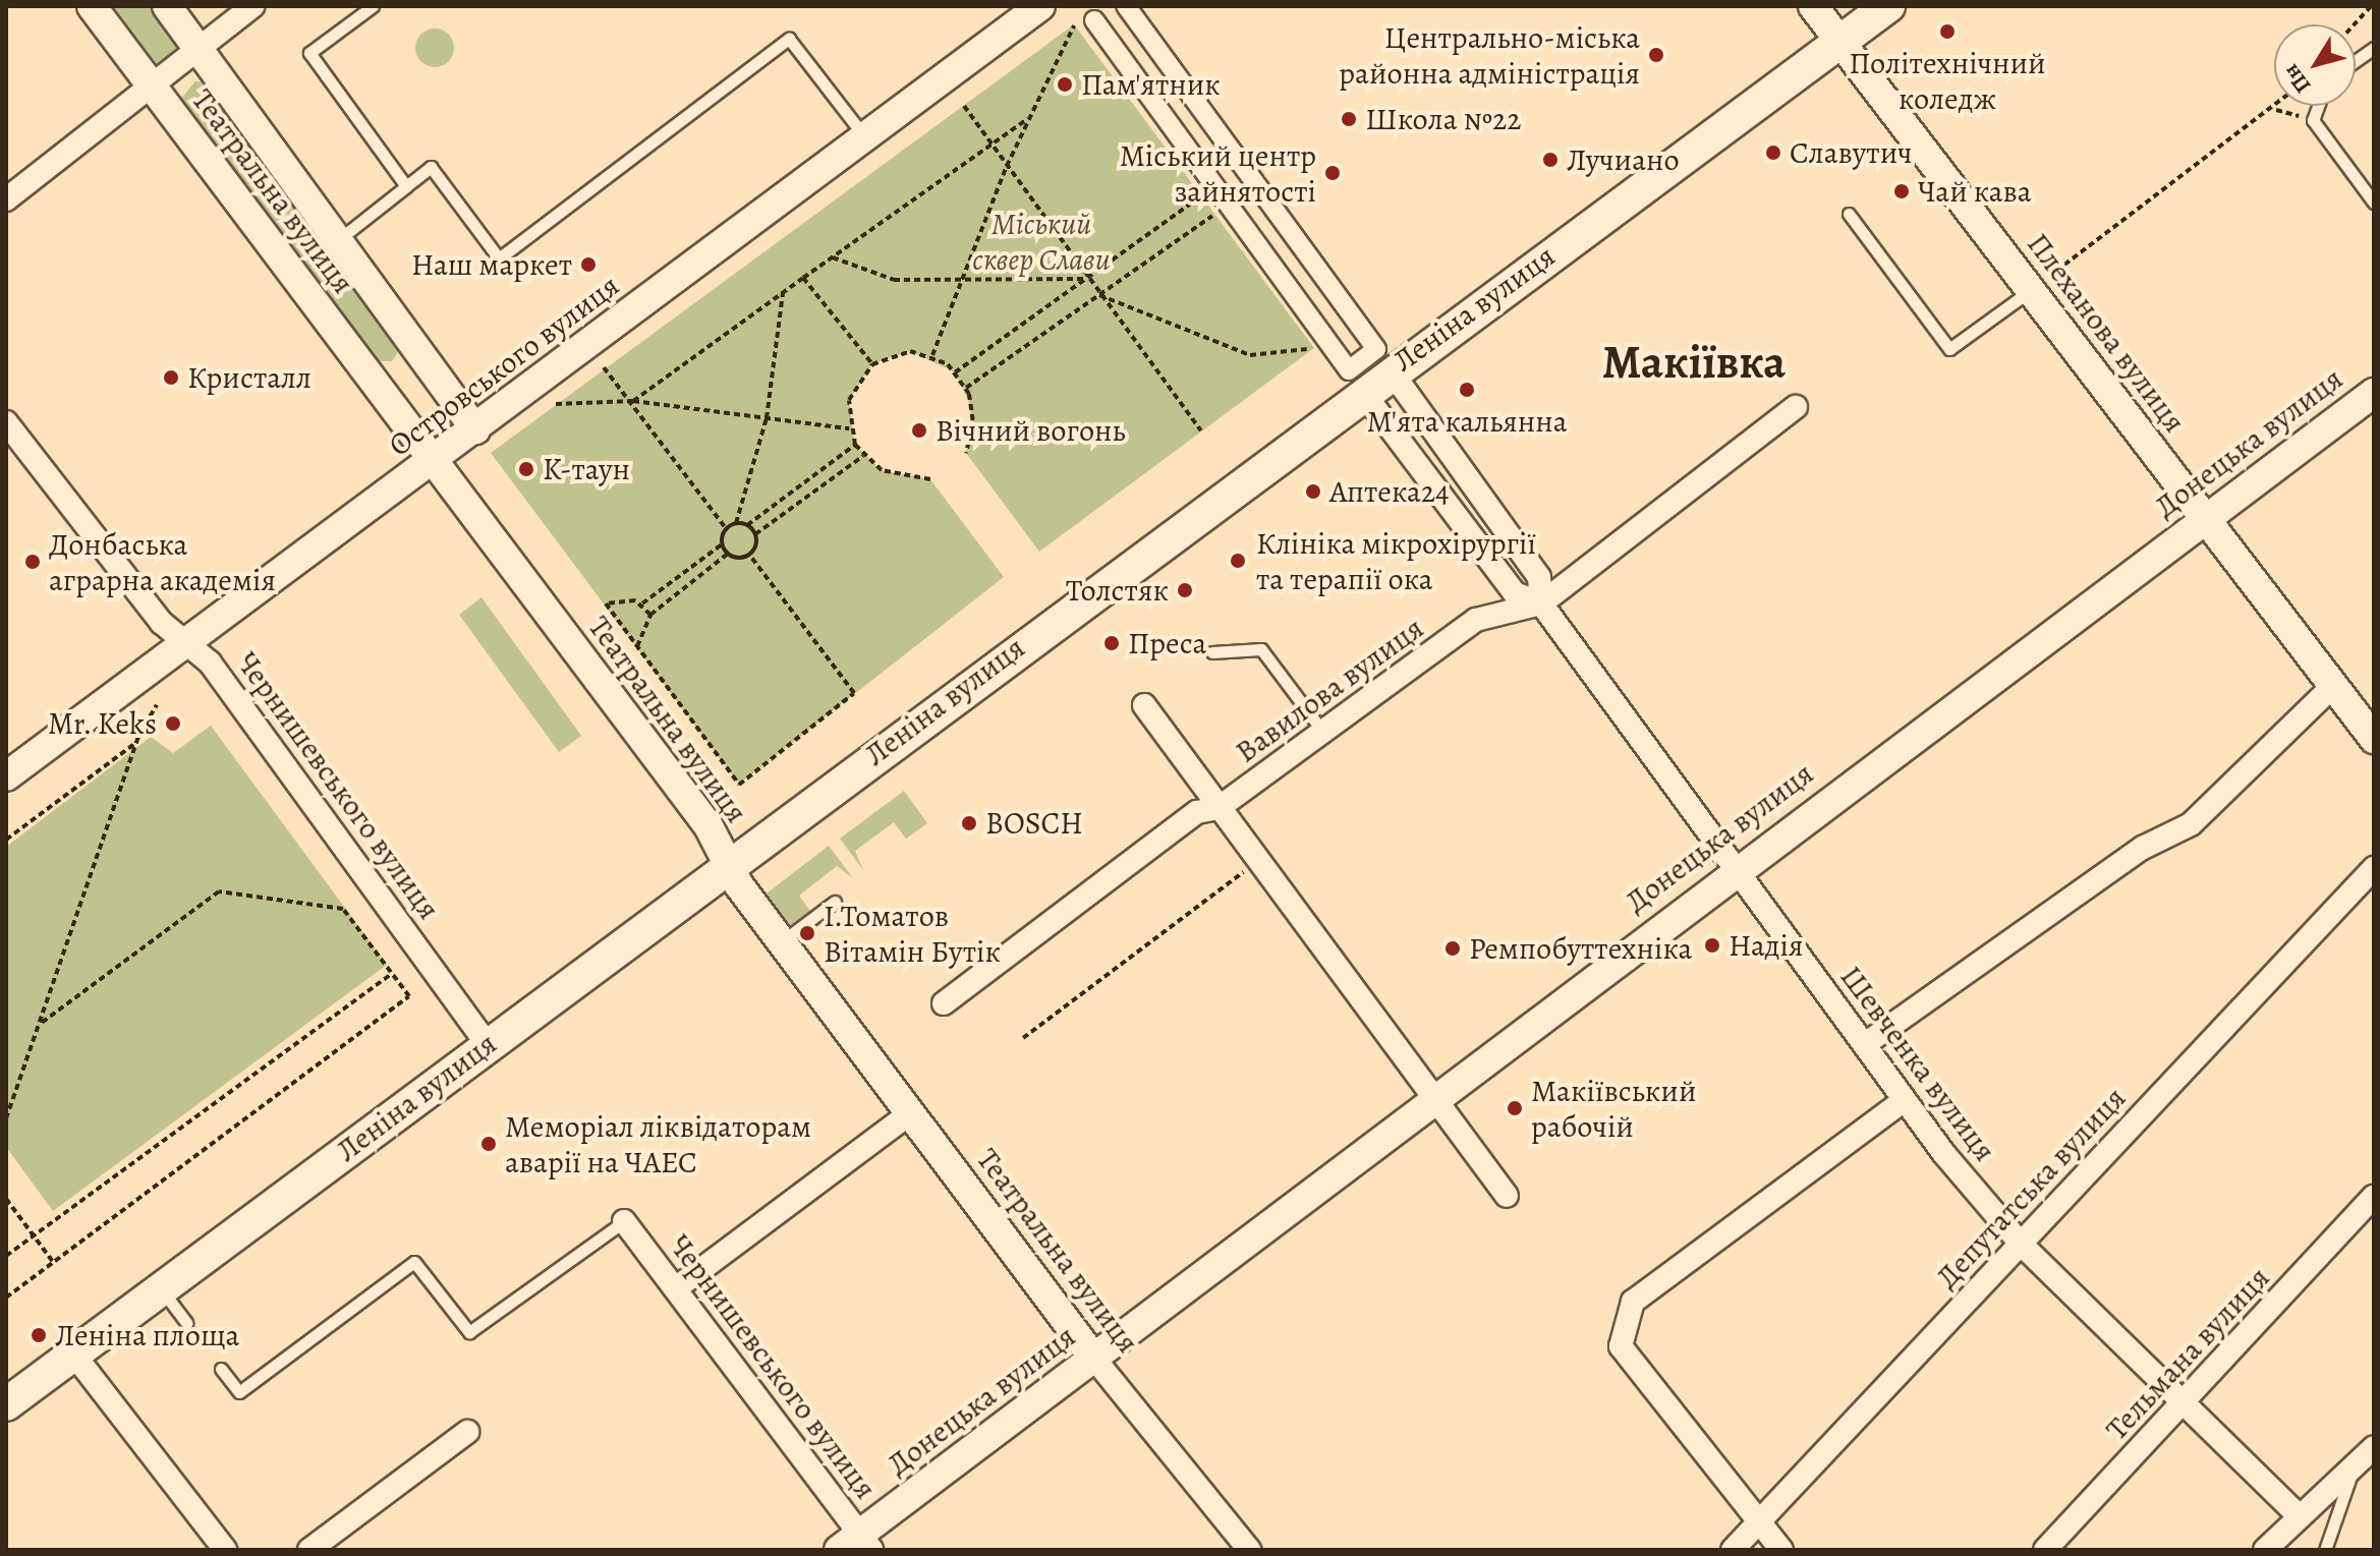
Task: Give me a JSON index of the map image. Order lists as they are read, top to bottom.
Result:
{
  "streets": {
    "main road": ["Леніна вулиця"],
    "street": [
      "Театральна вулиця",
      "Плеханова вулиця",
      "Островського вулиця",
      "Донецька вулиця",
      "Вавилова вулиця",
      "Чернишевського вулиця",
      "Шевченка вулиця",
      "Депутатська вулиця",
      "Тельмана вулиця"
    ]
  },
  "crossings": [
    ["Театральна вулиця", "Леніна вулиця"],
    ["Театральна вулиця", "Островського вулиця"],
    ["Театральна вулиця", "Донецька вулиця"],
    ["Леніна вулиця", "Плеханова вулиця"],
    ["Леніна вулиця", "Чернишевського вулиця"],
    ["Леніна вулиця", "Шевченка вулиця"],
    ["Плеханова вулиця", "Донецька вулиця"],
    ["Островського вулиця", "Чернишевського вулиця"],
    ["Донецька вулиця", "Чернишевського вулиця"],
    ["Донецька вулиця", "Шевченка вулиця"],
    ["Вавилова вулиця", "Шевченка вулиця"],
    ["Шевченка вулиця", "Депутатська вулиця"],
    ["Шевченка вулиця", "Тельмана вулиця"]
  ],
  "districts": ["Макіївка"],
  "parks": ["Міський сквер Слави"],
  "places": [
    "Полiтехнiчний коледж",
    "Центрально-міська районна адміністрація",
    "Пам'ятник",
    "Школа №22",
    "Славутич",
    "Лучиано",
    "Міський центр зайнятості",
    "Чай кава",
    "Наш маркет",
    "Кристалл",
    "М'ята кальянна",
    "Вічний вогонь",
    "K-таун",
    "Аптека24",
    "Клініка мікрохірургії та терапії ока",
    "Донбаська аграрна академія",
    "Толстяк",
    "Преса",
    "Mr. Keks",
    "BOSCH",
    "І.Томатов Вітамін Бутік",
    "Надія",
    "Ремпобуттехніка",
    "Макіївський рабочій",
    "Меморіал ліквідаторам аварії на ЧАЕС",
    "Леніна площа"
  ],
  "north": "bottom left"
}
